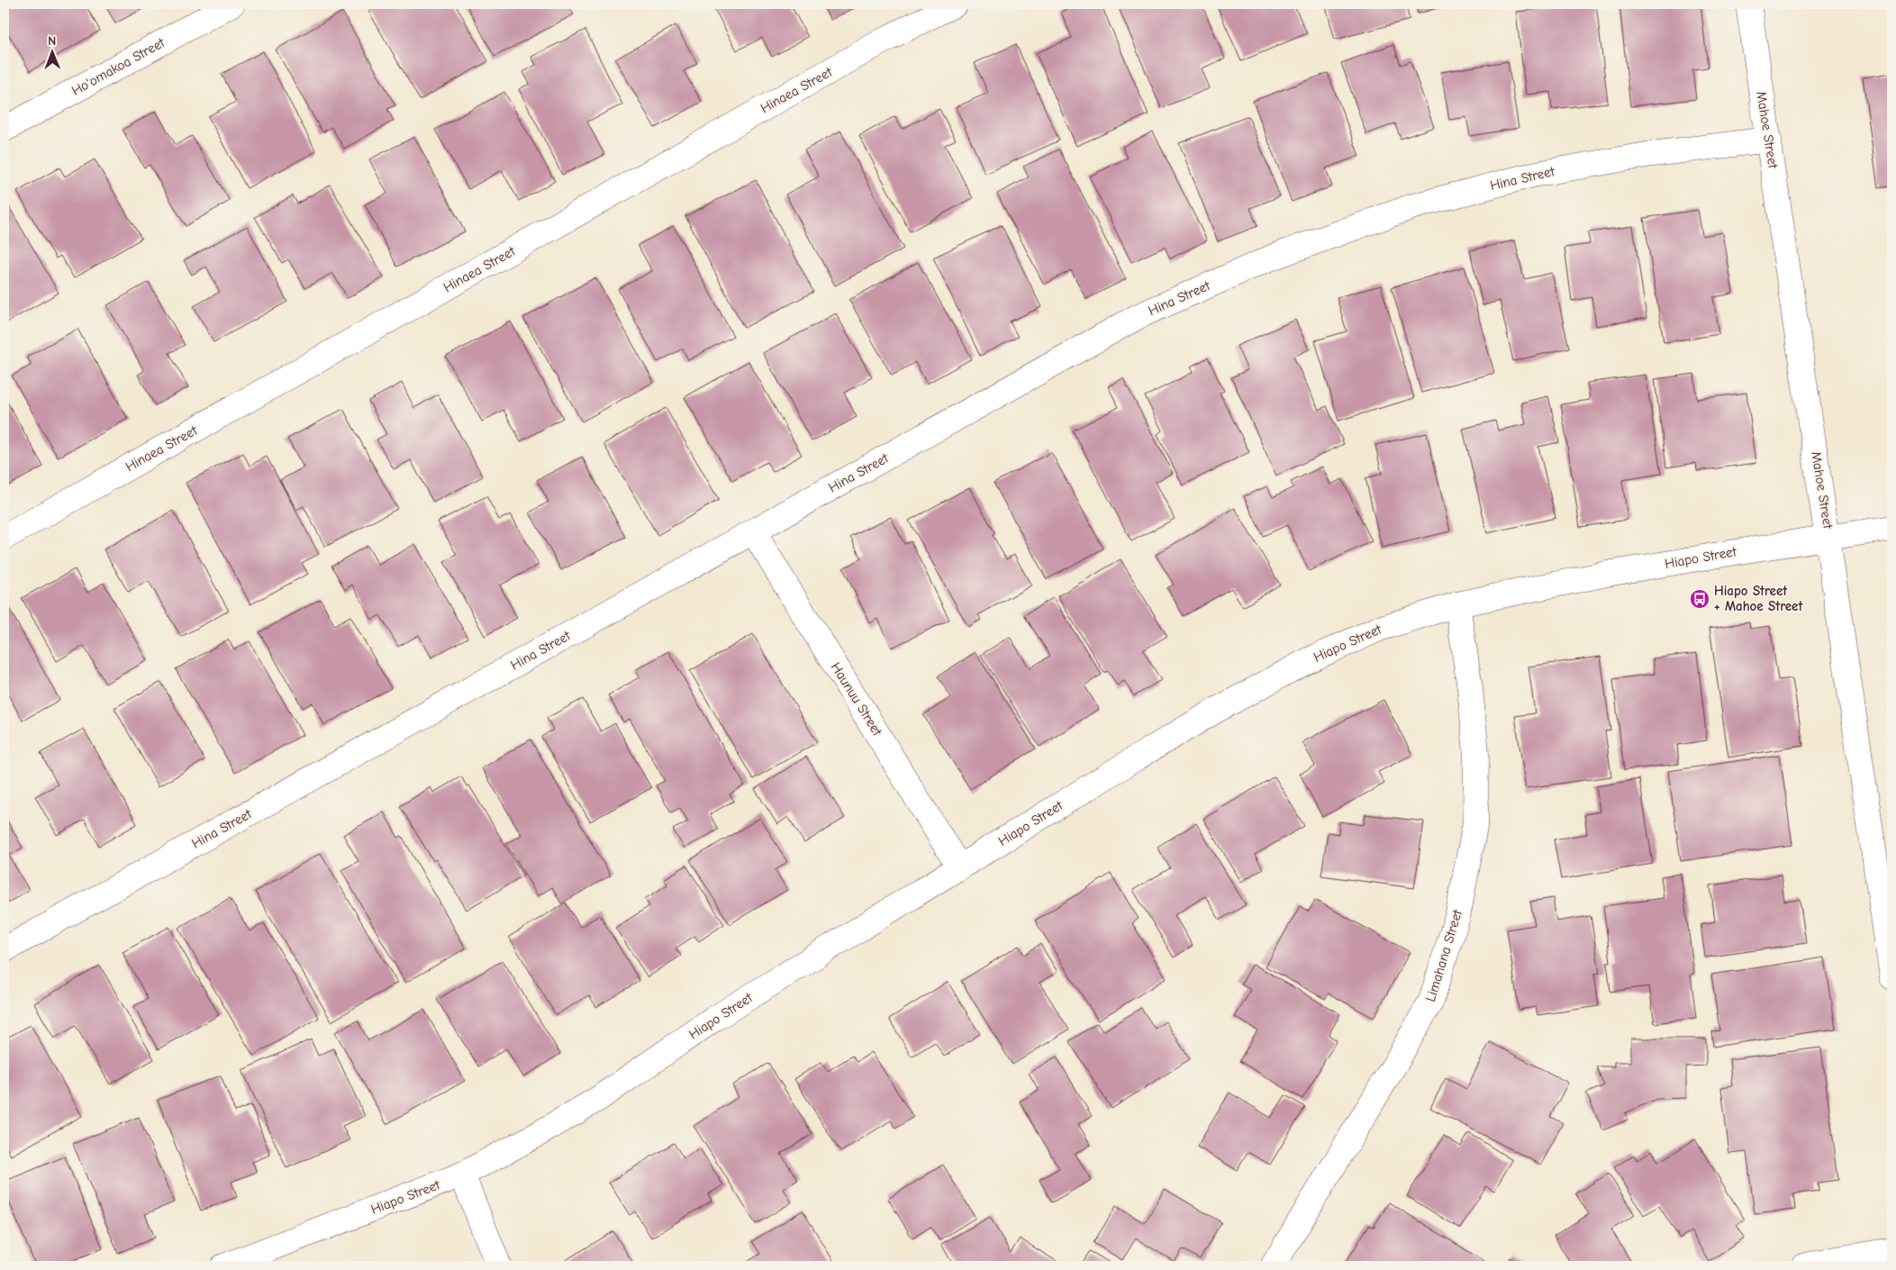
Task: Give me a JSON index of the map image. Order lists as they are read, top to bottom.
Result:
{
  "streets": {
    "street": [
      "Ho'omakoa Street",
      "Hinaea Street",
      "Mahoe Street",
      "Hina Street",
      "Hiapo Street",
      "Haunuu Street",
      "Limahana Street"
    ]
  },
  "crossings": [
    ["Mahoe Street", "Hina Street"],
    ["Mahoe Street", "Hiapo Street"],
    ["Hina Street", "Haunuu Street"],
    ["Hiapo Street", "Haunuu Street"],
    ["Hiapo Street", "Limahana Street"]
  ],
  "places": {
    "bus stop": ["Hiapo Street + Mahoe Street"]
  },
  "north": "top"
}
